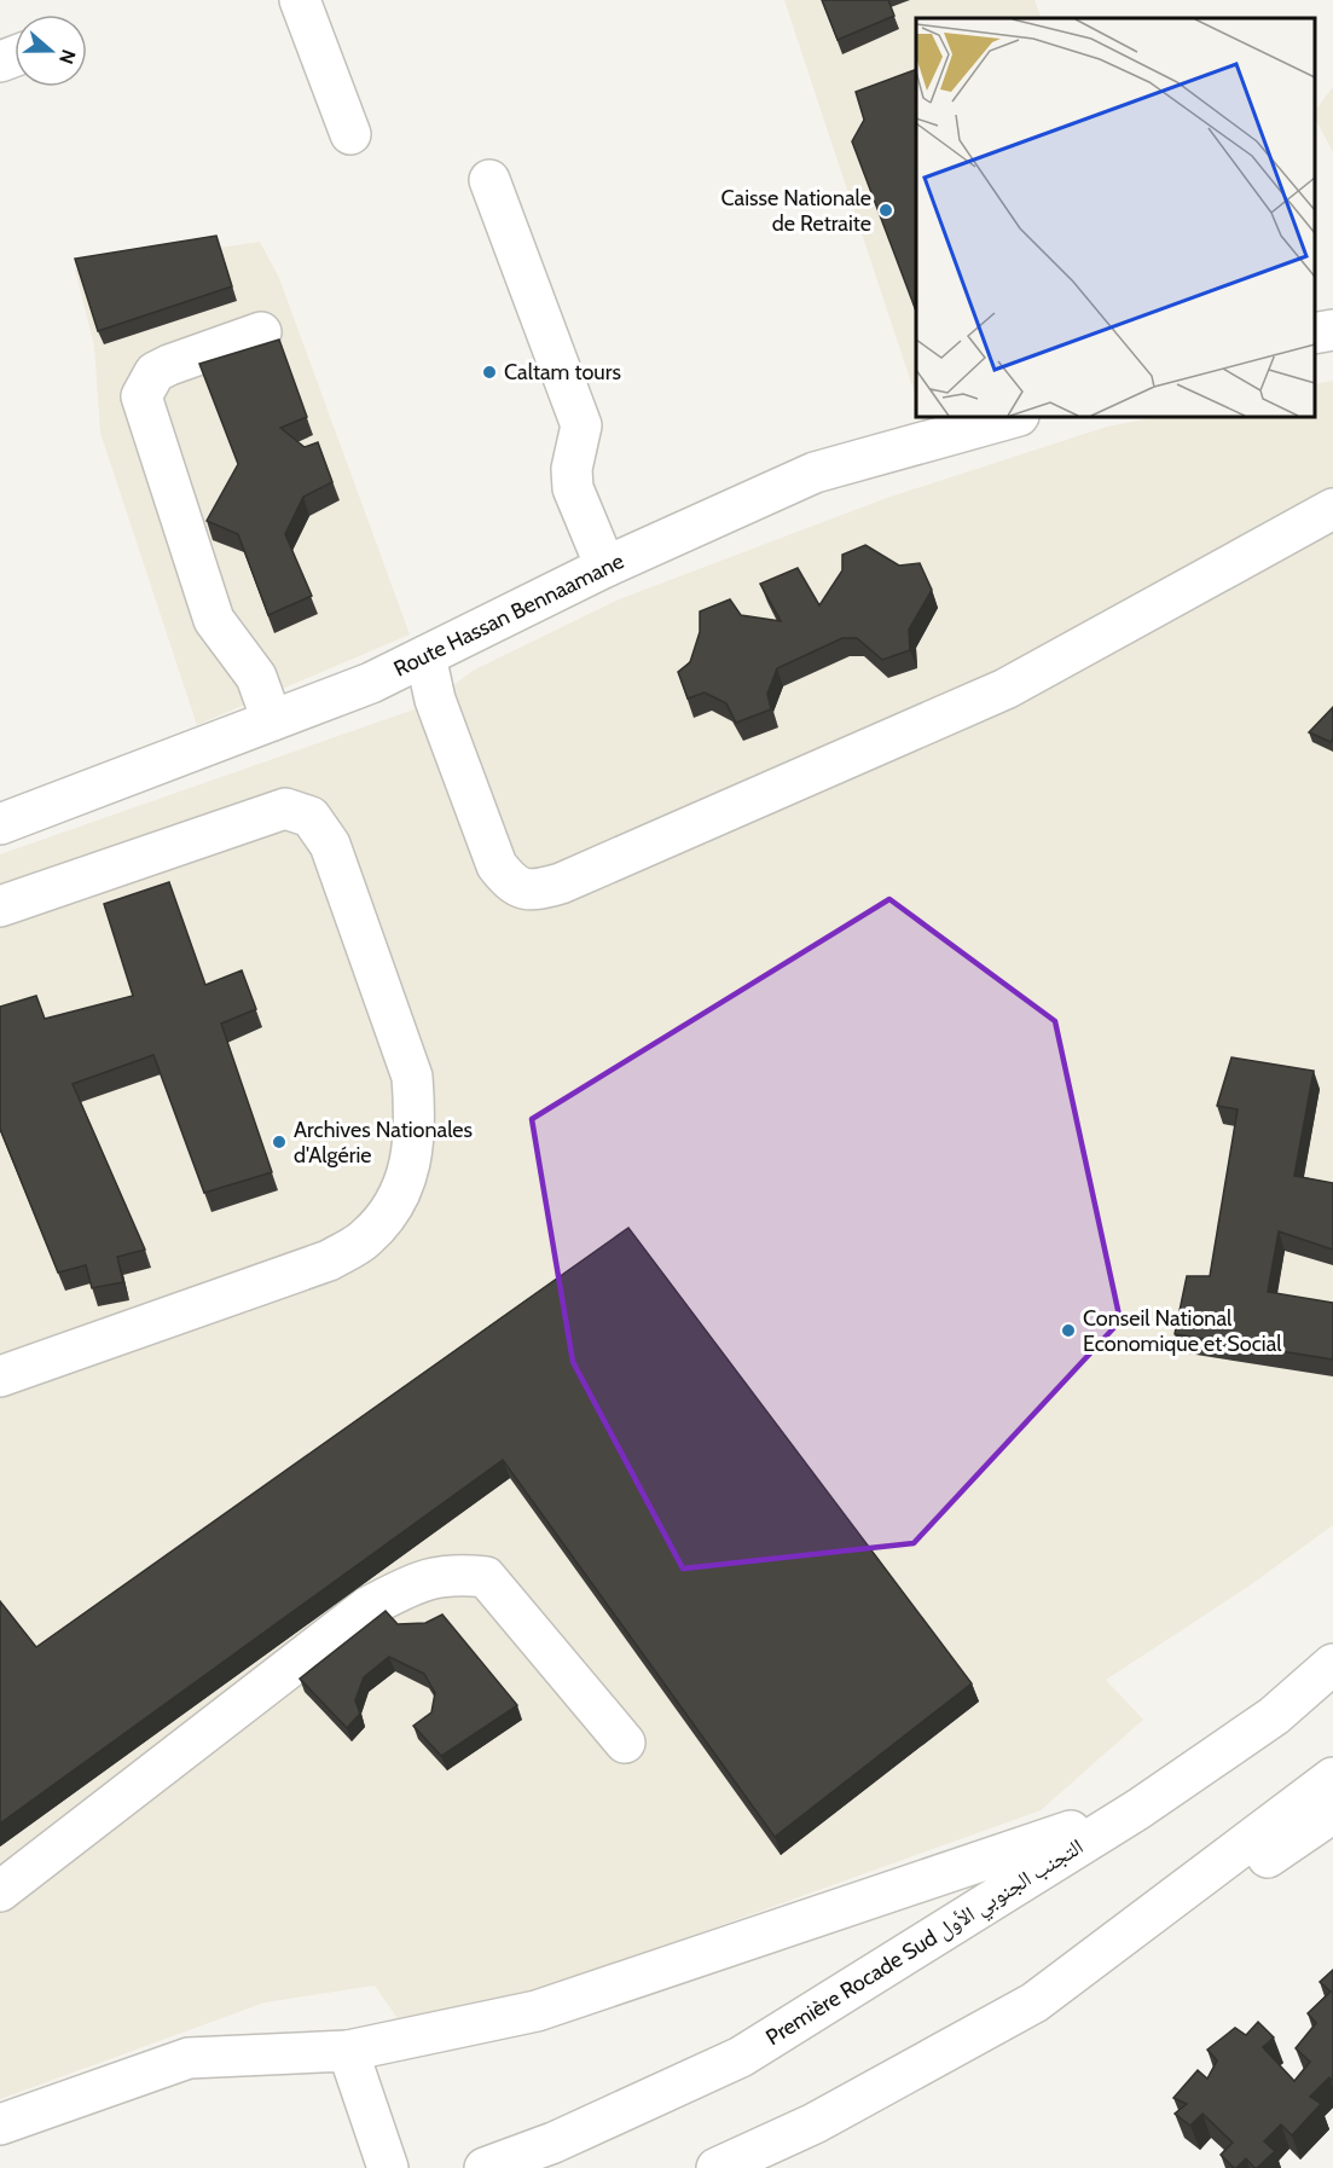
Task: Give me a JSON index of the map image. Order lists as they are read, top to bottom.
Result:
{
  "streets": {
    "main road": ["Route Hassan Bennaamane", "Première Rocade Sud التجنب الجنوبي الأول"]
  },
  "places": [
    "Caisse Nationale de Retraite",
    "Caltam tours",
    "Archives Nationales d'Algérie",
    "Conseil National Economique et Social"
  ],
  "north": "right"
}
